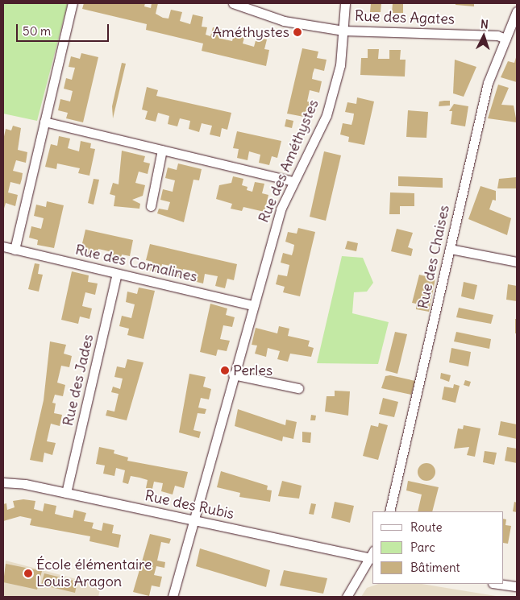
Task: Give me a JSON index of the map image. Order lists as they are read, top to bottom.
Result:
{
  "streets": {
    "street": [
      "Rue des Agates",
      "Rue des Améthystes",
      "Rue des Chaises",
      "Rue des Cornalines",
      "Rue des Jades",
      "Rue des Rubis"
    ]
  },
  "crossings": [
    ["Rue des Agates", "Rue des Améthystes"],
    ["Rue des Agates", "Rue des Chaises"],
    ["Rue des Améthystes", "Rue des Cornalines"],
    ["Rue des Améthystes", "Rue des Rubis"],
    ["Rue des Cornalines", "Rue des Jades"],
    ["Rue des Jades", "Rue des Rubis"]
  ],
  "places": ["Améthystes", "Perles", "École élémentaire Louis Aragon"],
  "legend": ["Route", "Parc", "Bâtiment"],
  "scale_bar": "50 m",
  "north": "top"
}
